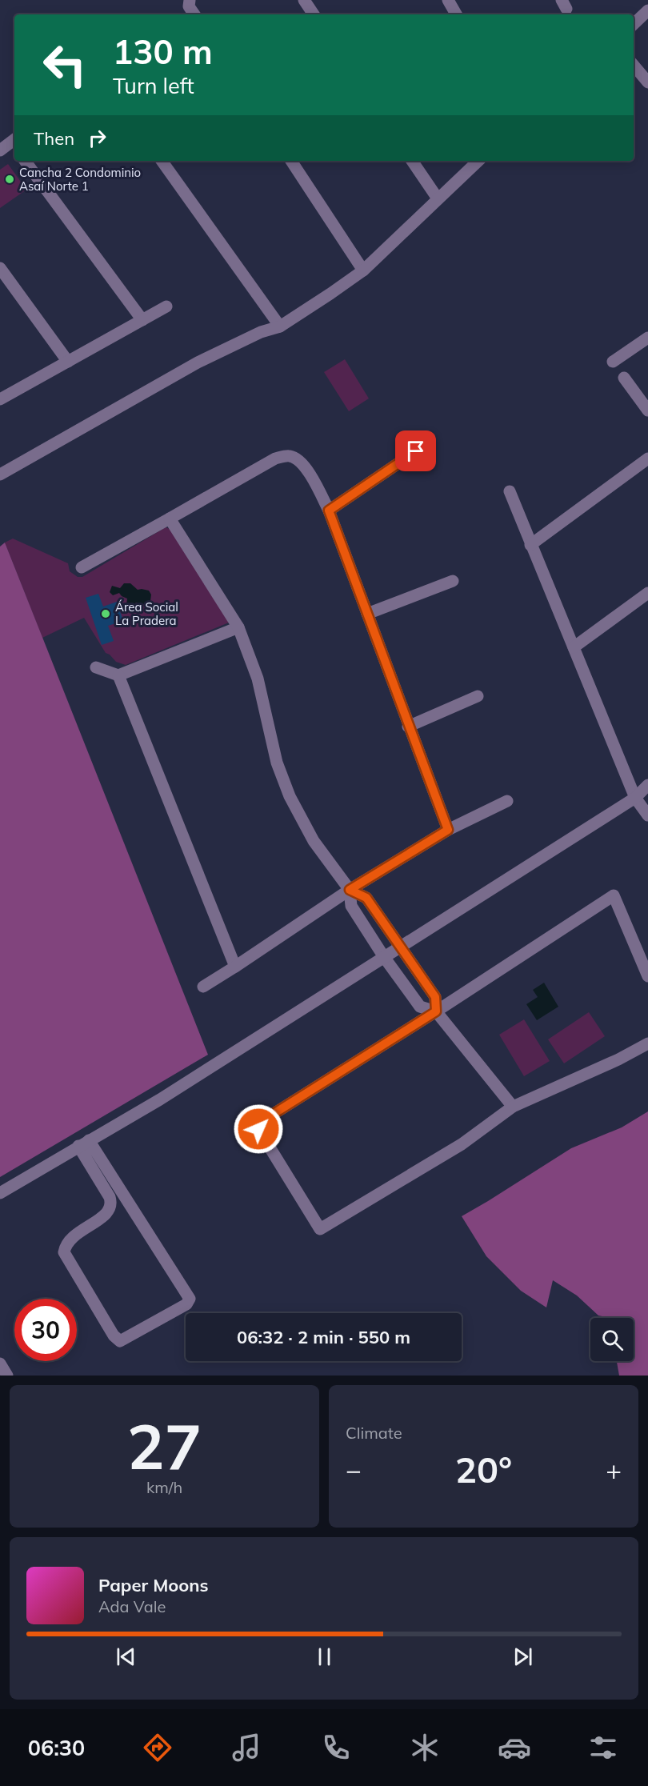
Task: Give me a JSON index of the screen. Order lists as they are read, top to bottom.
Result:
{
  "places": ["Cancha 2 Condominio Asaí Norte 1", "Área Social La Pradera"],
  "page": {
    "turn": ["130 m", "Turn left"],
    "then": "Then",
    "limit": "30",
    "trip": "06:32 · 2 min · 550 m",
    "tile": [
      ["27", "km/h"],
      "Climate"
    ],
    "heat": ["−", "20°", "+"],
    "song": ["Paper Moons", "Ada Vale"],
    "tabs": "06:30"
  }
}
